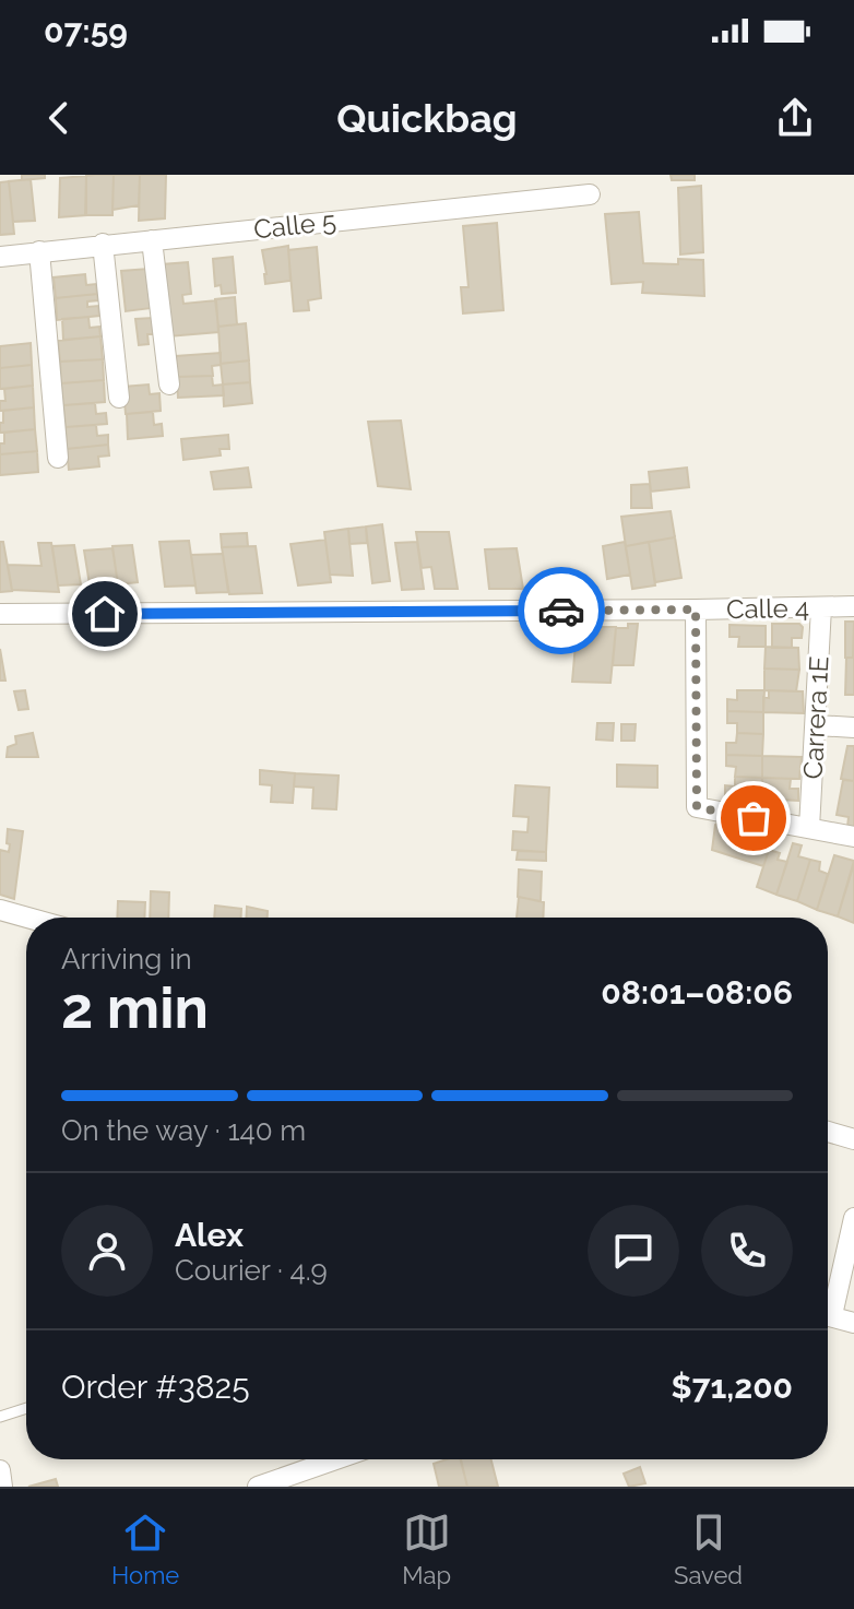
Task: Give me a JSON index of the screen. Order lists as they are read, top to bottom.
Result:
{
  "streets": {
    "street": ["Calle 5", "Calle 4", "Carrera 1E"]
  },
  "crossings": [
    ["Calle 4", "Carrera 1E"]
  ],
  "page": {
    "status": "07:59",
    "header": "Quickbag",
    "heading": ["2 min", "Arriving in", "08:01–08:06"],
    "panel": [
      "Alex",
      "Courier · 4.9",
      "Order #3825",
      "$71,200"
    ],
    "bar": "On the way · 140 m",
    "tabs": ["Home", "Map", "Saved"]
  }
}
